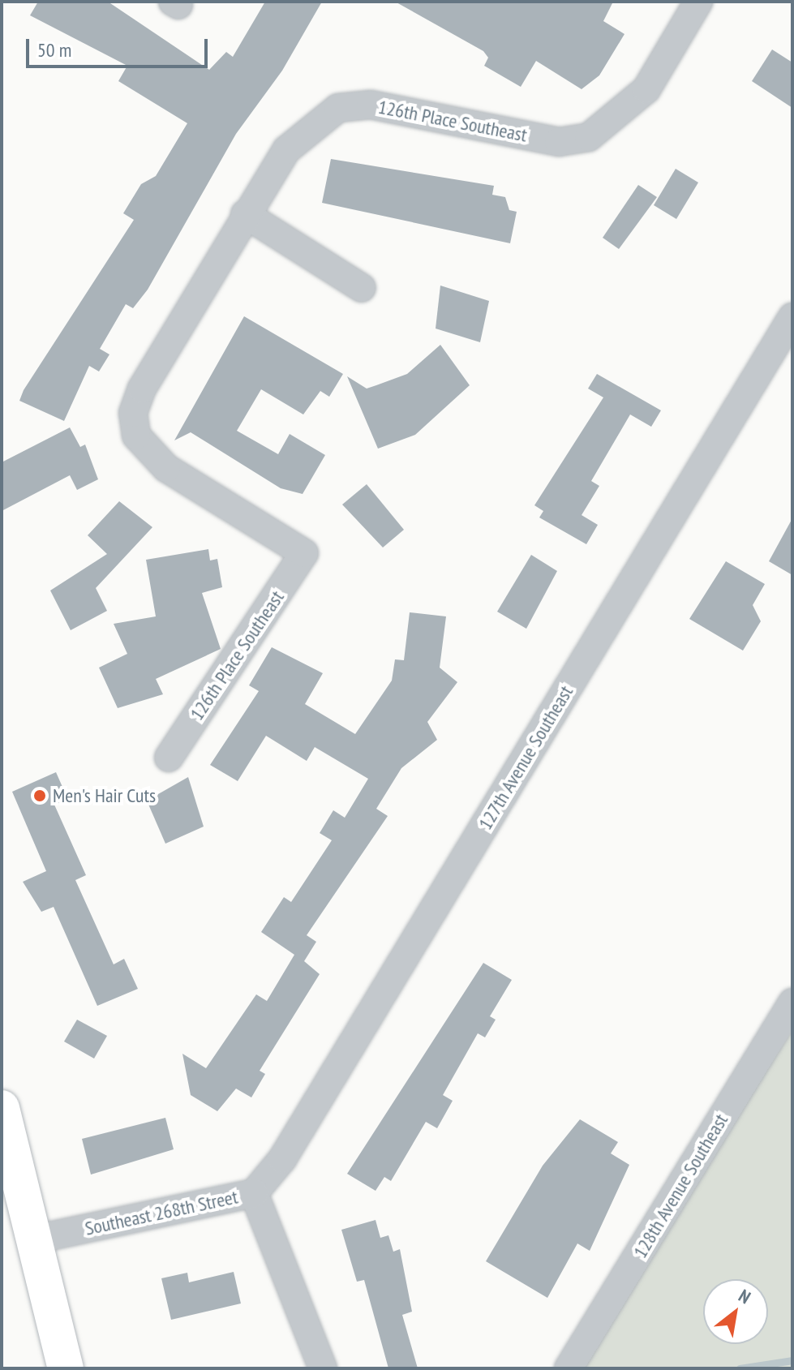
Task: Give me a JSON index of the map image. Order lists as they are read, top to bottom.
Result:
{
  "streets": {
    "street": [
      "126th Place Southeast",
      "127th Avenue Southeast",
      "128th Avenue Southeast",
      "Southeast 268th Street"
    ]
  },
  "crossings": [
    ["127th Avenue Southeast", "Southeast 268th Street"]
  ],
  "places": ["Men's Hair Cuts"],
  "scale_bar": "50 m",
  "north": "top right"
}
